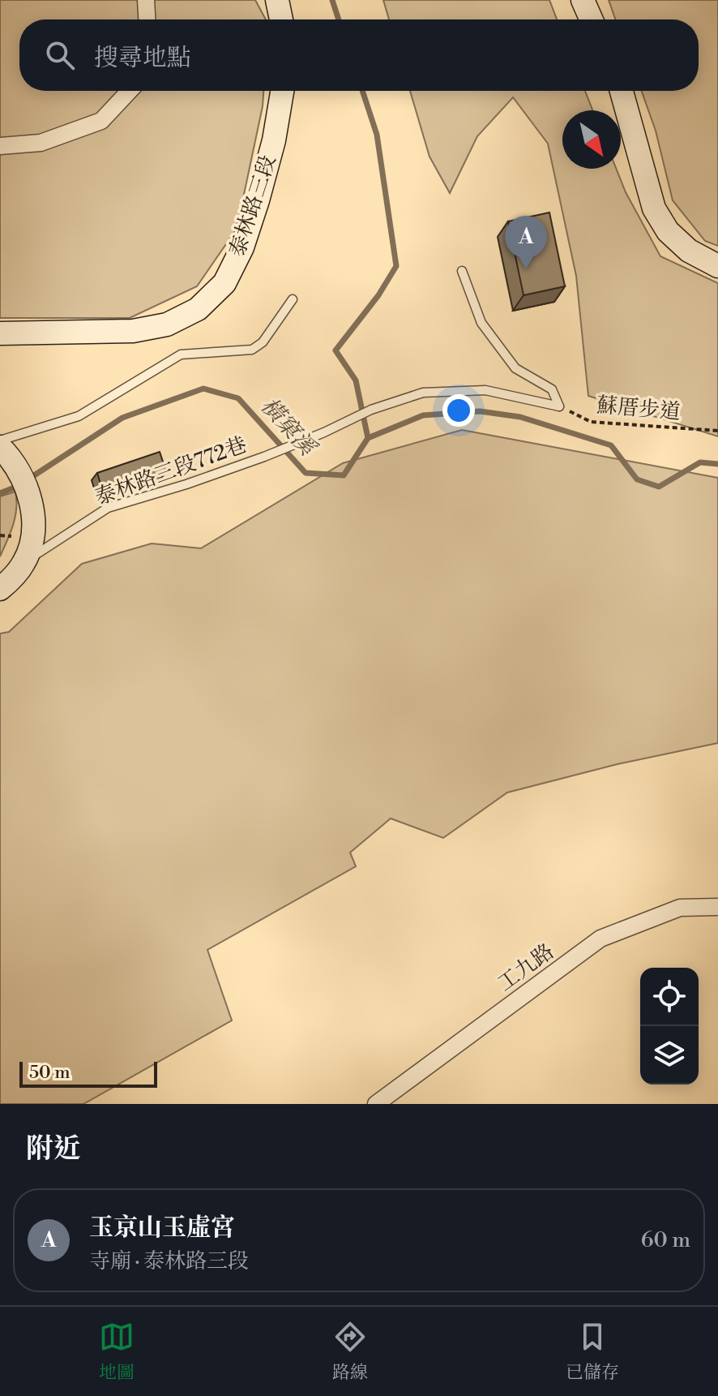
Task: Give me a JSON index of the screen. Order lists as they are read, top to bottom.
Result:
{
  "streets": {
    "main road": ["泰林路三段"],
    "street": ["工九路"],
    "lane": ["泰林路三段772巷"],
    "path": ["蘇厝步道"]
  },
  "crossings": [
    ["蘇厝步道", "泰林路三段772巷"]
  ],
  "water": ["橫窠溪"],
  "scale_bar": "50 m",
  "north": "bottom right",
  "page": {
    "search": "搜尋地點",
    "pins": "A",
    "scale": "50 m",
    "heading": "附近",
    "list": [
      {
        "mark": "A",
        "name": "玉京山玉虛宮",
        "note": "寺廟 · 泰林路三段",
        "value": "60 m"
      }
    ],
    "nav": ["地圖", "路線", "已儲存"]
  }
}
